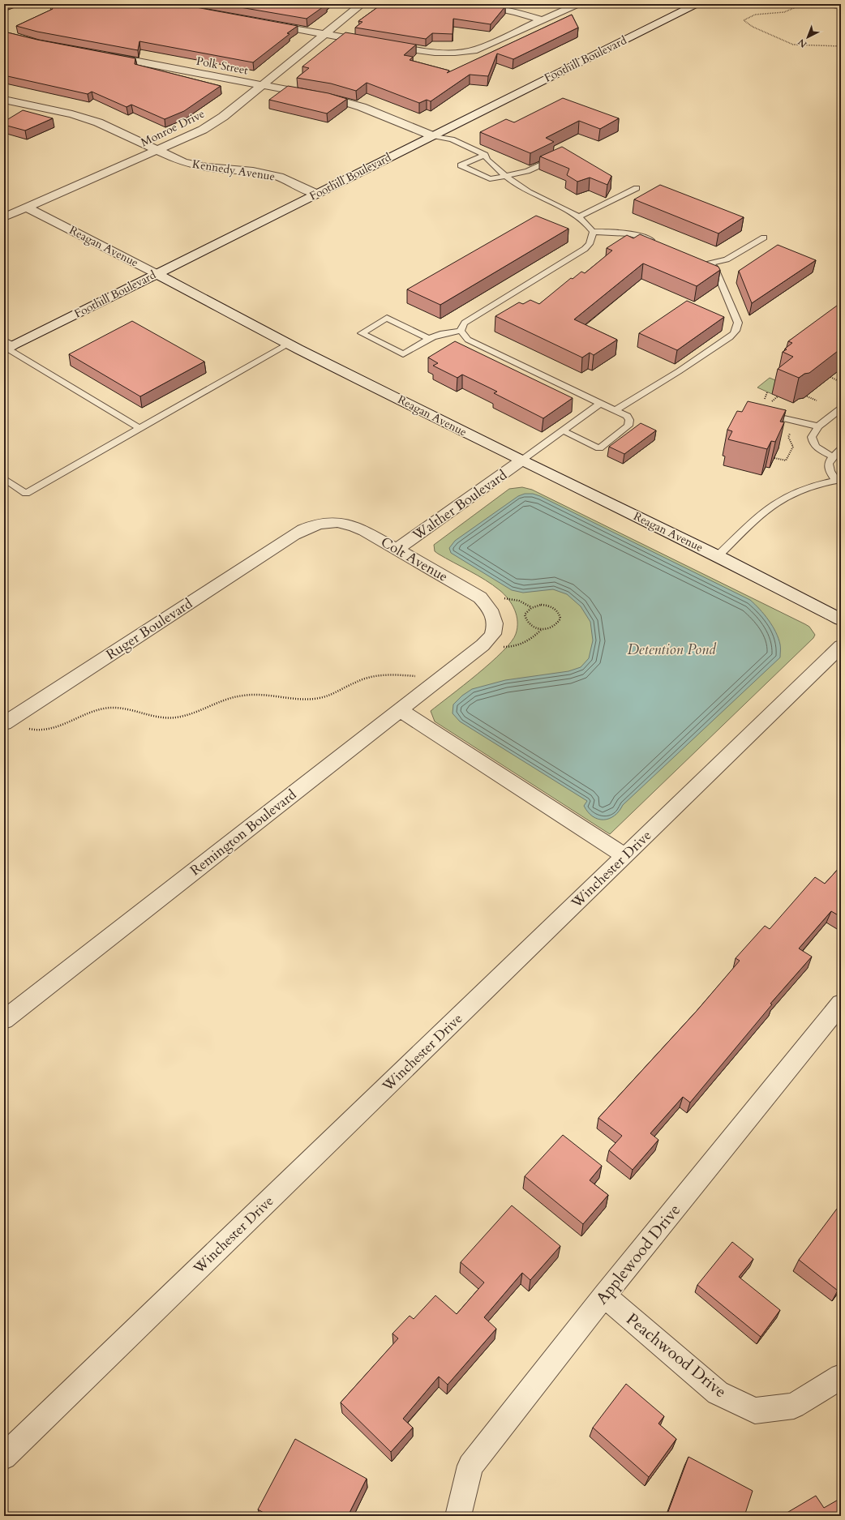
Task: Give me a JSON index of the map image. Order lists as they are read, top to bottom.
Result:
{
  "streets": {
    "street": [
      "Foothill Boulevard",
      "Polk Street",
      "Monroe Drive",
      "Kennedy Avenue",
      "Reagan Avenue",
      "Walther Boulevard",
      "Colt Avenue",
      "Ruger Boulevard",
      "Remington Boulevard",
      "Winchester Drive",
      "Applewood Drive",
      "Peachwood Drive"
    ]
  },
  "crossings": [
    ["Foothill Boulevard", "Polk Street"],
    ["Foothill Boulevard", "Kennedy Avenue"],
    ["Foothill Boulevard", "Reagan Avenue"],
    ["Polk Street", "Monroe Drive"],
    ["Monroe Drive", "Kennedy Avenue"],
    ["Monroe Drive", "Reagan Avenue"],
    ["Reagan Avenue", "Walther Boulevard"],
    ["Walther Boulevard", "Colt Avenue"],
    ["Colt Avenue", "Ruger Boulevard"],
    ["Colt Avenue", "Remington Boulevard"],
    ["Applewood Drive", "Peachwood Drive"]
  ],
  "water": ["Detention Pond"],
  "north": "bottom left"
}
